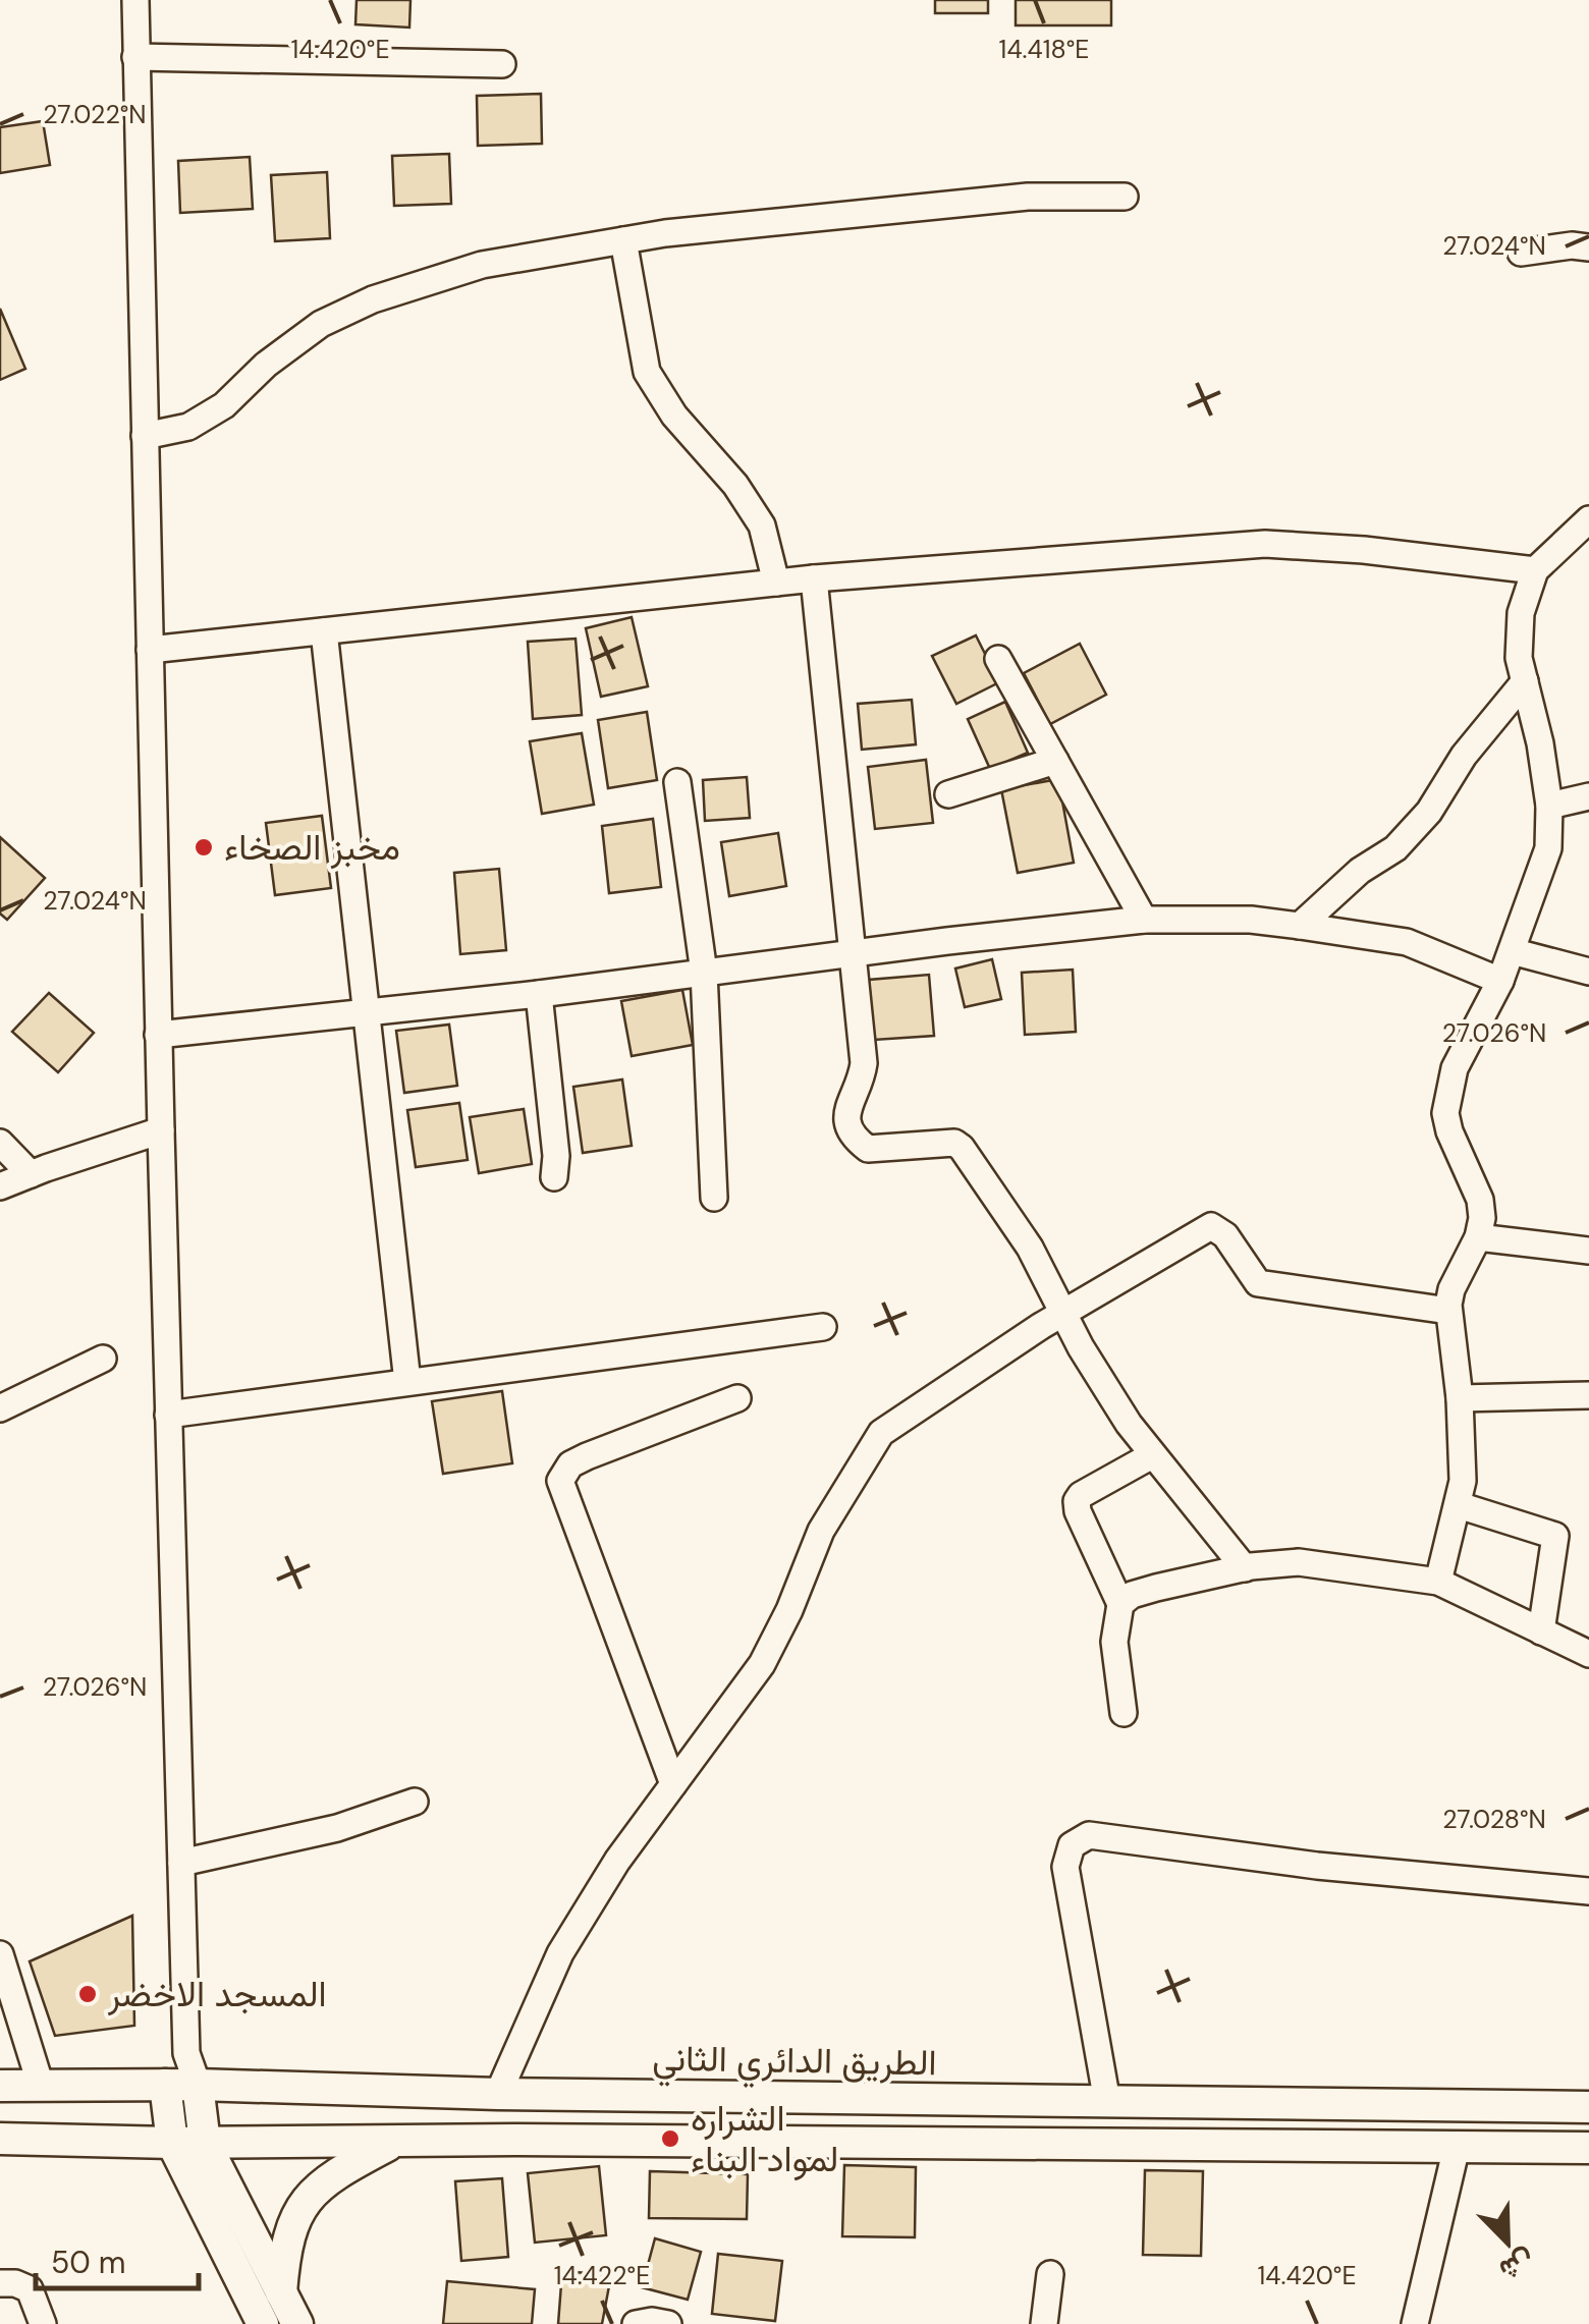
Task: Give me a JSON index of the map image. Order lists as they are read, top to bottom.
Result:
{
  "streets": {
    "main road": ["الطريق الدائري الثاني"]
  },
  "places": ["مخبز الصخاء", "المسجد الاخضر", "الشراره لمواد البناء"],
  "scale_bar": "50 m",
  "north": "bottom right",
  "coordinates": [
    "14.420°E",
    "14.418°E",
    "27.022°N",
    "27.024°N",
    "27.026°N",
    "27.028°N",
    "14.422°E"
  ]
}
